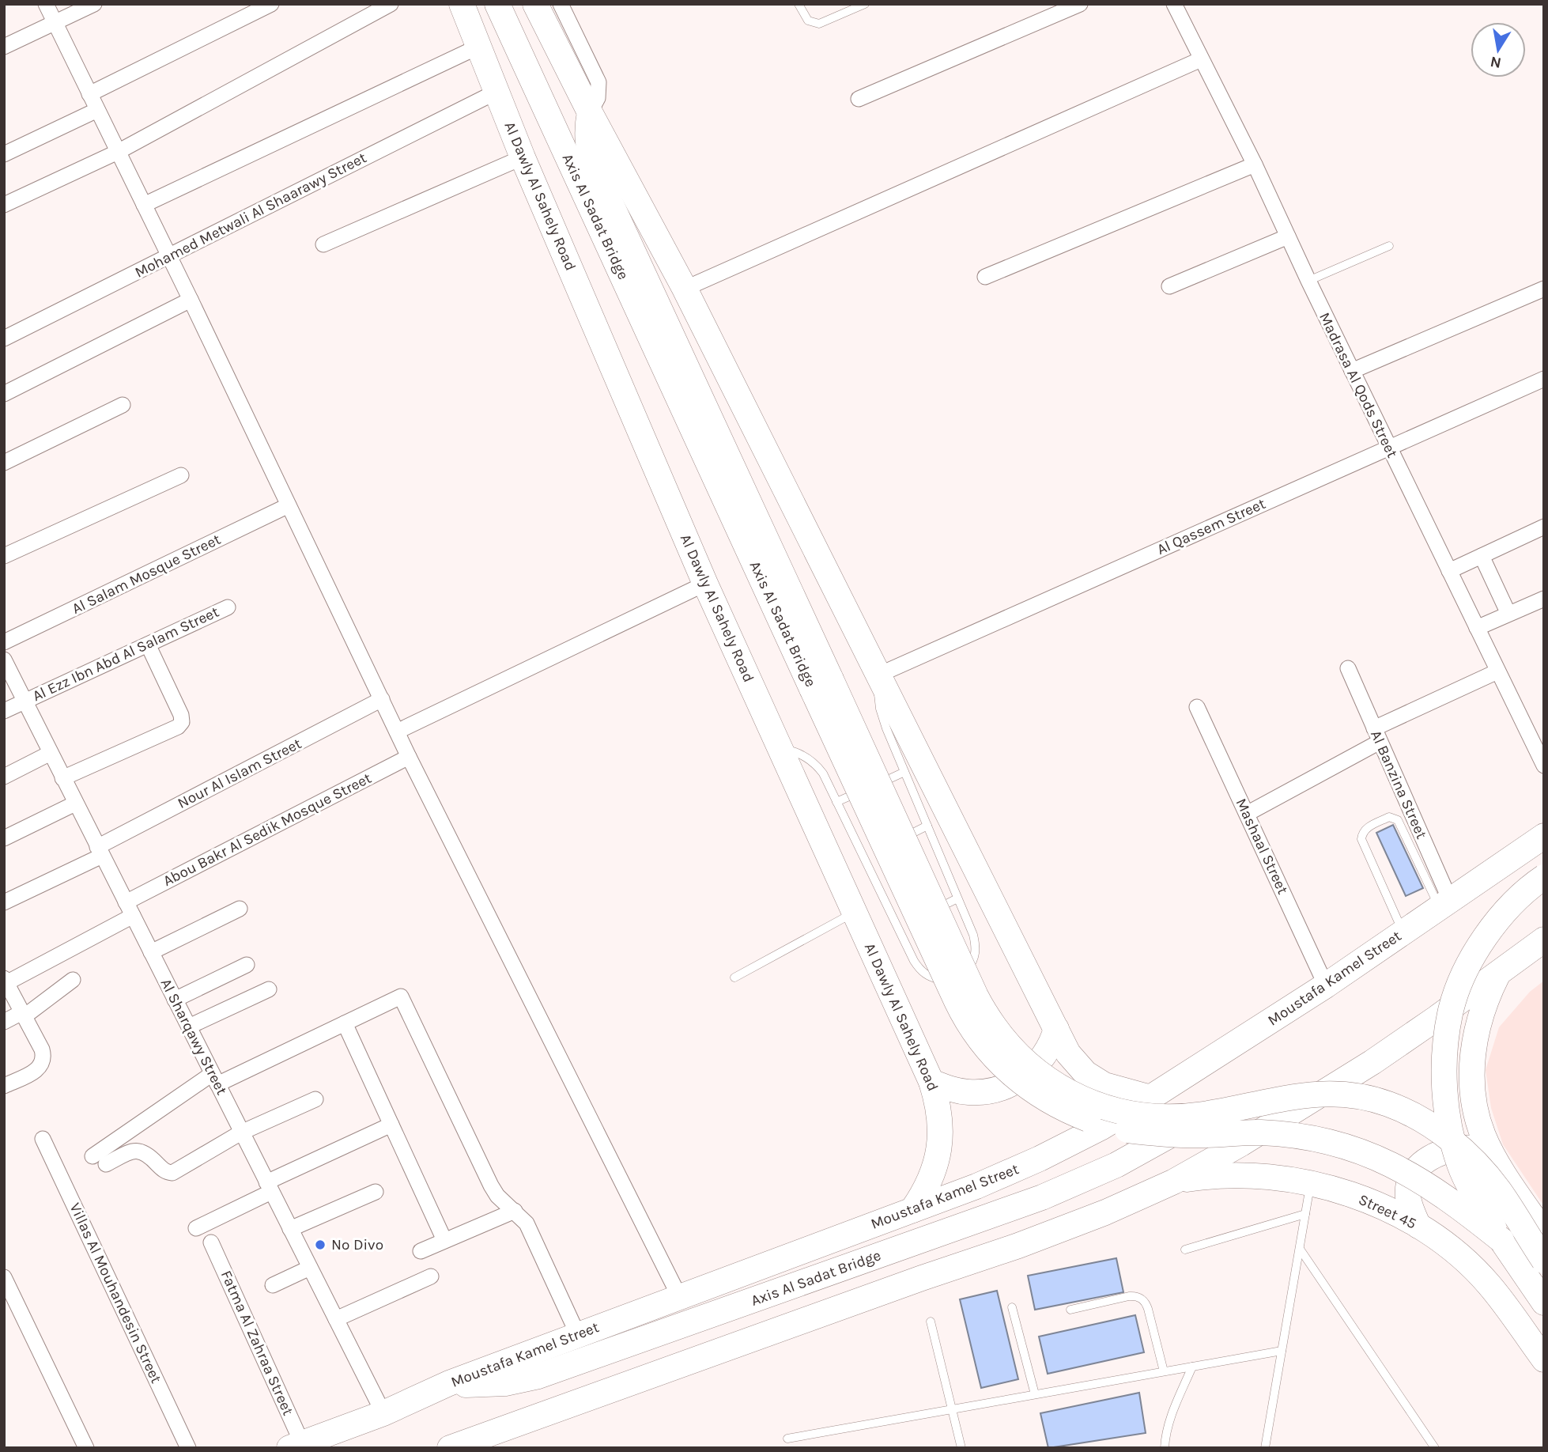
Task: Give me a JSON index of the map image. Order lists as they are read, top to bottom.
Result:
{
  "streets": {
    "main road": [
      "Al Dawly Al Sahely Road",
      "Axis Al Sadat Bridge",
      "Moustafa Kamel Street",
      "Street 45"
    ],
    "street": [
      "Mohamed Metwali Al Shaarawy Street",
      "Madrasa Al Qods Street",
      "Al Qassem Street",
      "Al Salam Mosque Street",
      "Al Ezz Ibn Abd Al Salam Street",
      "Nour Al Islam Street",
      "Al Banzina Street",
      "Abou Bakr Al Sedik Mosque Street",
      "Mashaal Street",
      "Al Sharqawy Street",
      "Villas Al Mouhandesin Street",
      "Fatma Al Zahraa Street"
    ]
  },
  "crossings": [
    ["Al Dawly Al Sahely Road", "Mohamed Metwali Al Shaarawy Street"],
    ["Al Dawly Al Sahely Road", "Moustafa Kamel Street"],
    ["Axis Al Sadat Bridge", "Moustafa Kamel Street"],
    ["Madrasa Al Qods Street", "Al Qassem Street"],
    ["Al Ezz Ibn Abd Al Salam Street", "Al Sharqawy Street"],
    ["Nour Al Islam Street", "Al Sharqawy Street"],
    ["Al Banzina Street", "Moustafa Kamel Street"],
    ["Abou Bakr Al Sedik Mosque Street", "Al Sharqawy Street"],
    ["Mashaal Street", "Moustafa Kamel Street"],
    ["Moustafa Kamel Street", "Al Sharqawy Street"],
    ["Moustafa Kamel Street", "Fatma Al Zahraa Street"]
  ],
  "places": ["No Divo"],
  "north": "bottom"
}
